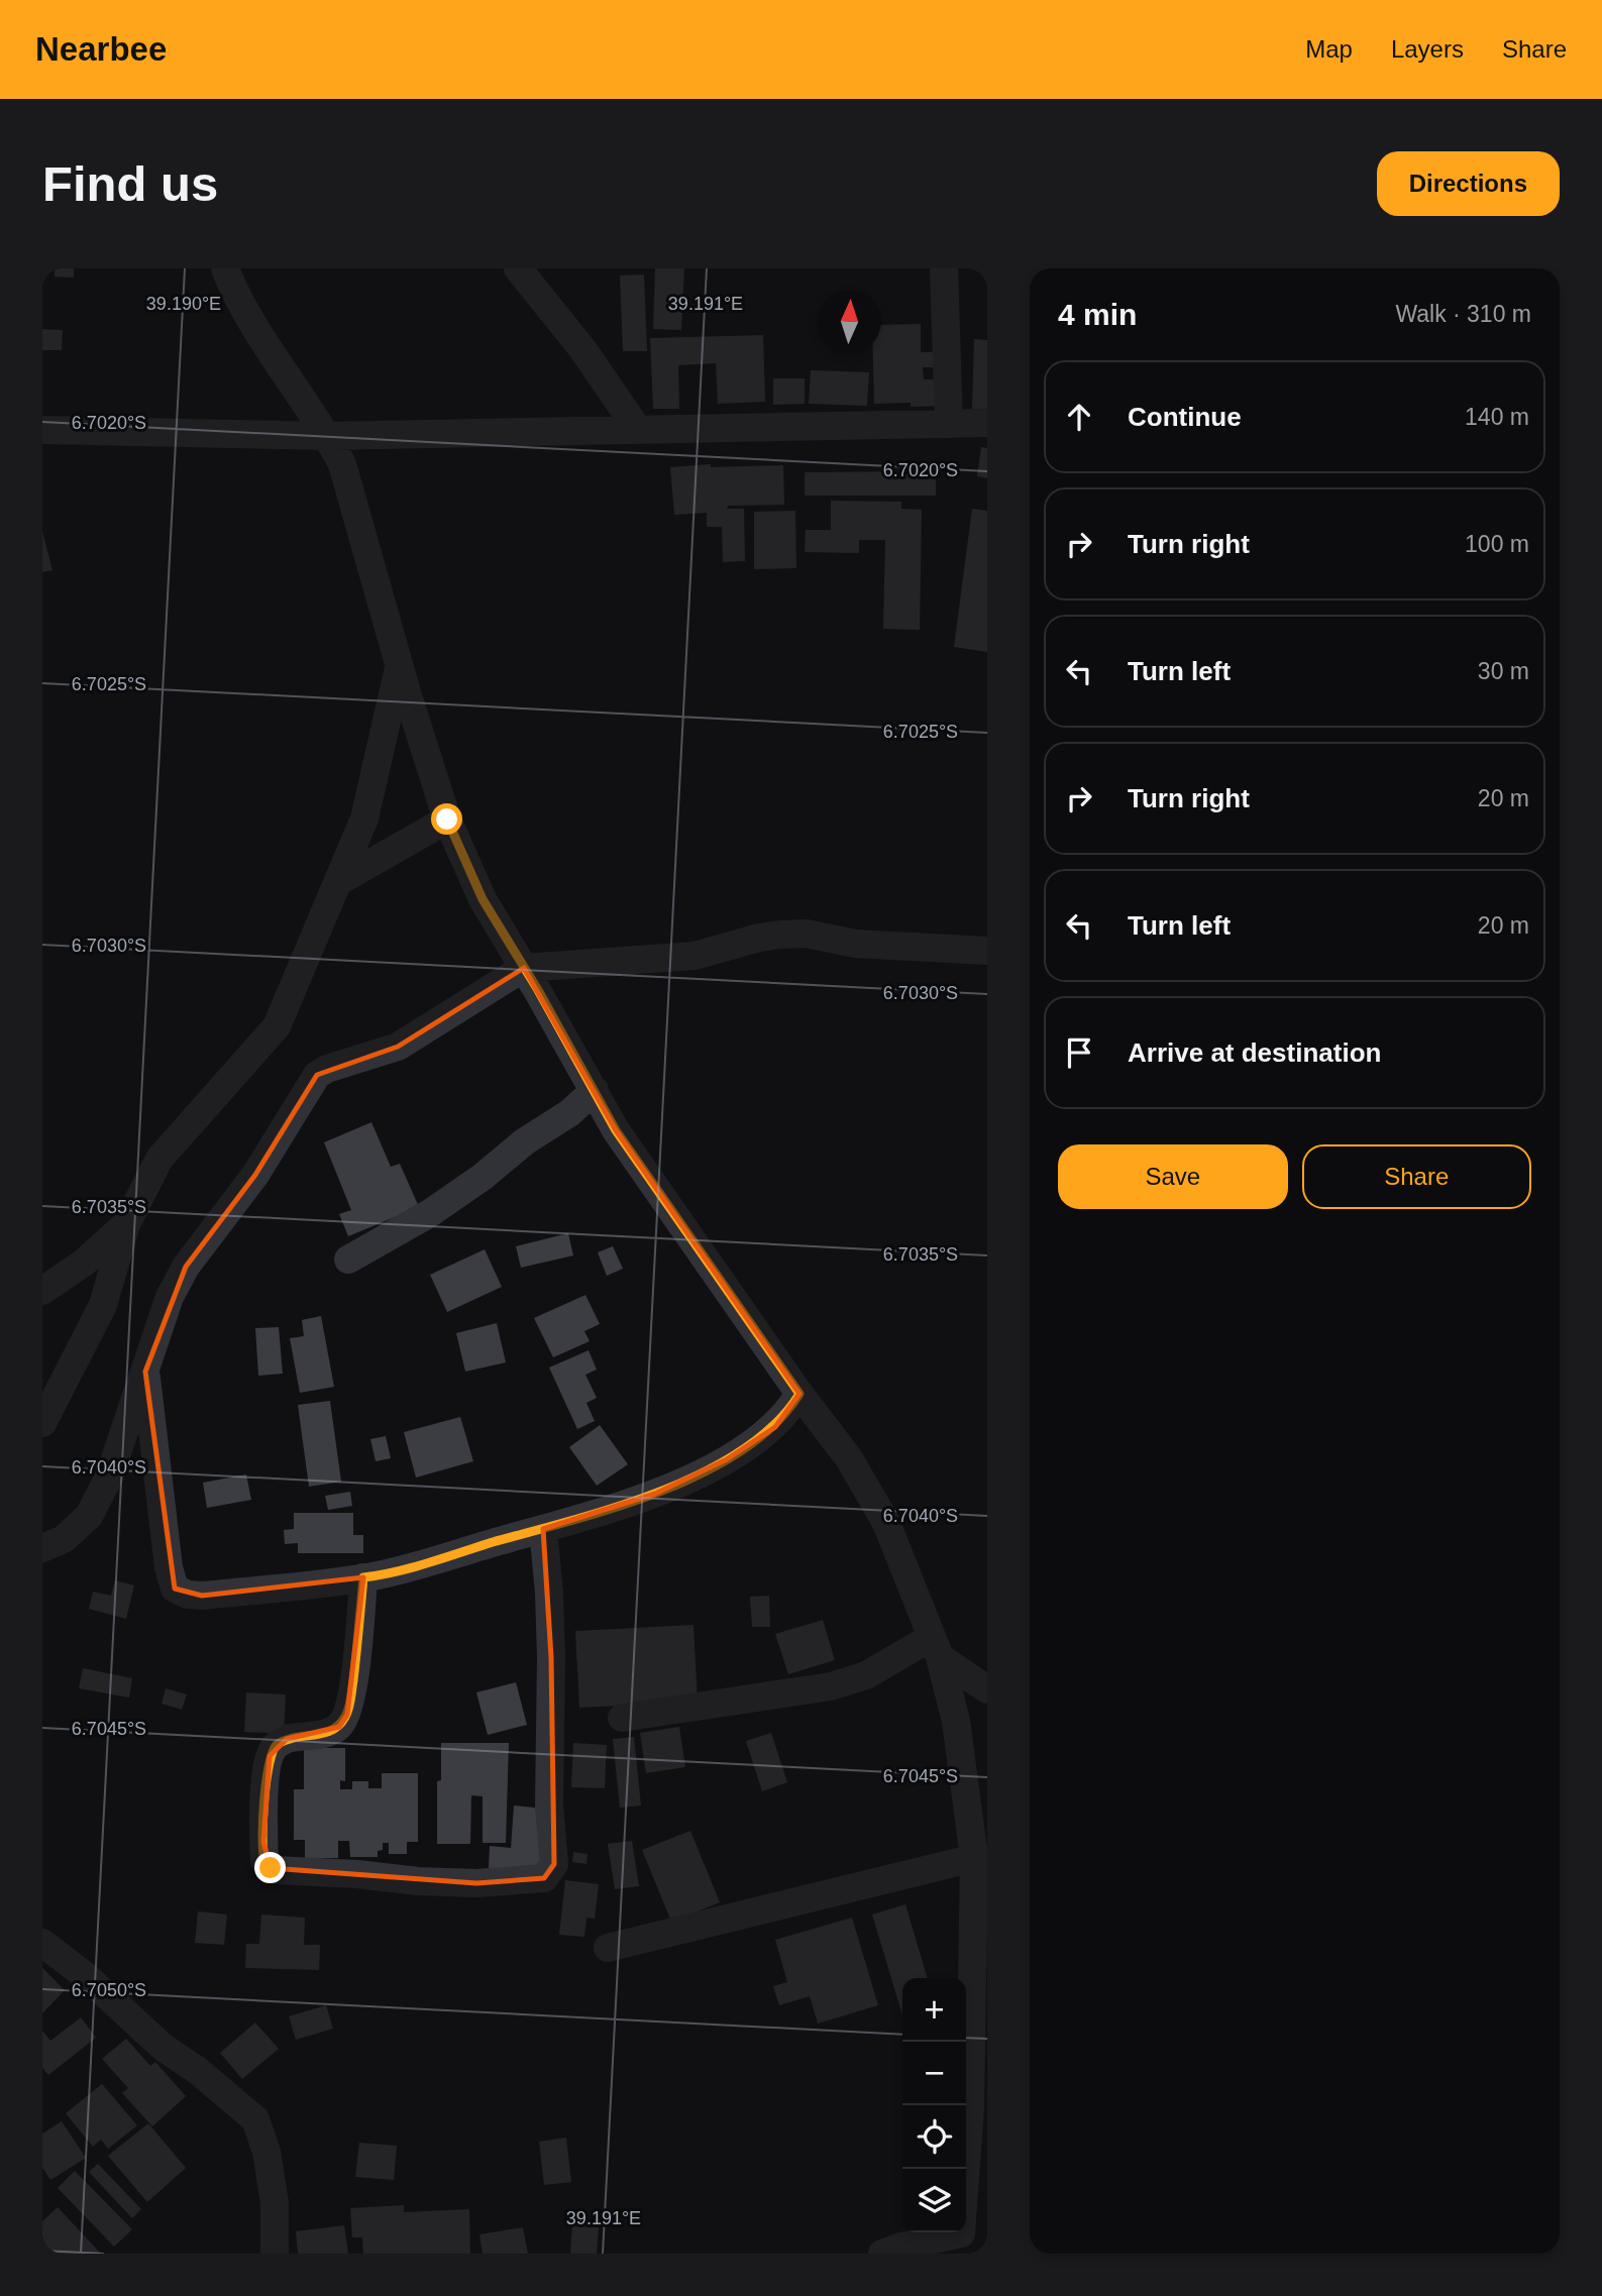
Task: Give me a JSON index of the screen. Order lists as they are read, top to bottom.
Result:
{
  "north": "top",
  "page": {
    "header": "Nearbee",
    "nav": ["Map", "Layers", "Share"],
    "buttons": [
      "Directions",
      ["Save", "Share"]
    ],
    "title": "Find us",
    "heading": ["4 min", "Walk · 310 m"],
    "list": [
      ["Continue", "140 m"],
      ["Turn right", "100 m"],
      ["Turn left", "30 m"],
      ["Turn right", "20 m"],
      ["Turn left", "20 m"],
      "Arrive at destination"
    ],
    "map_buttons": ["+", "−"]
  },
  "coordinates": [
    "39.190°E",
    "39.191°E",
    "6.7020°S",
    "6.7025°S",
    "6.7030°S",
    "6.7035°S",
    "6.7040°S",
    "6.7045°S",
    "6.7050°S"
  ]
}
